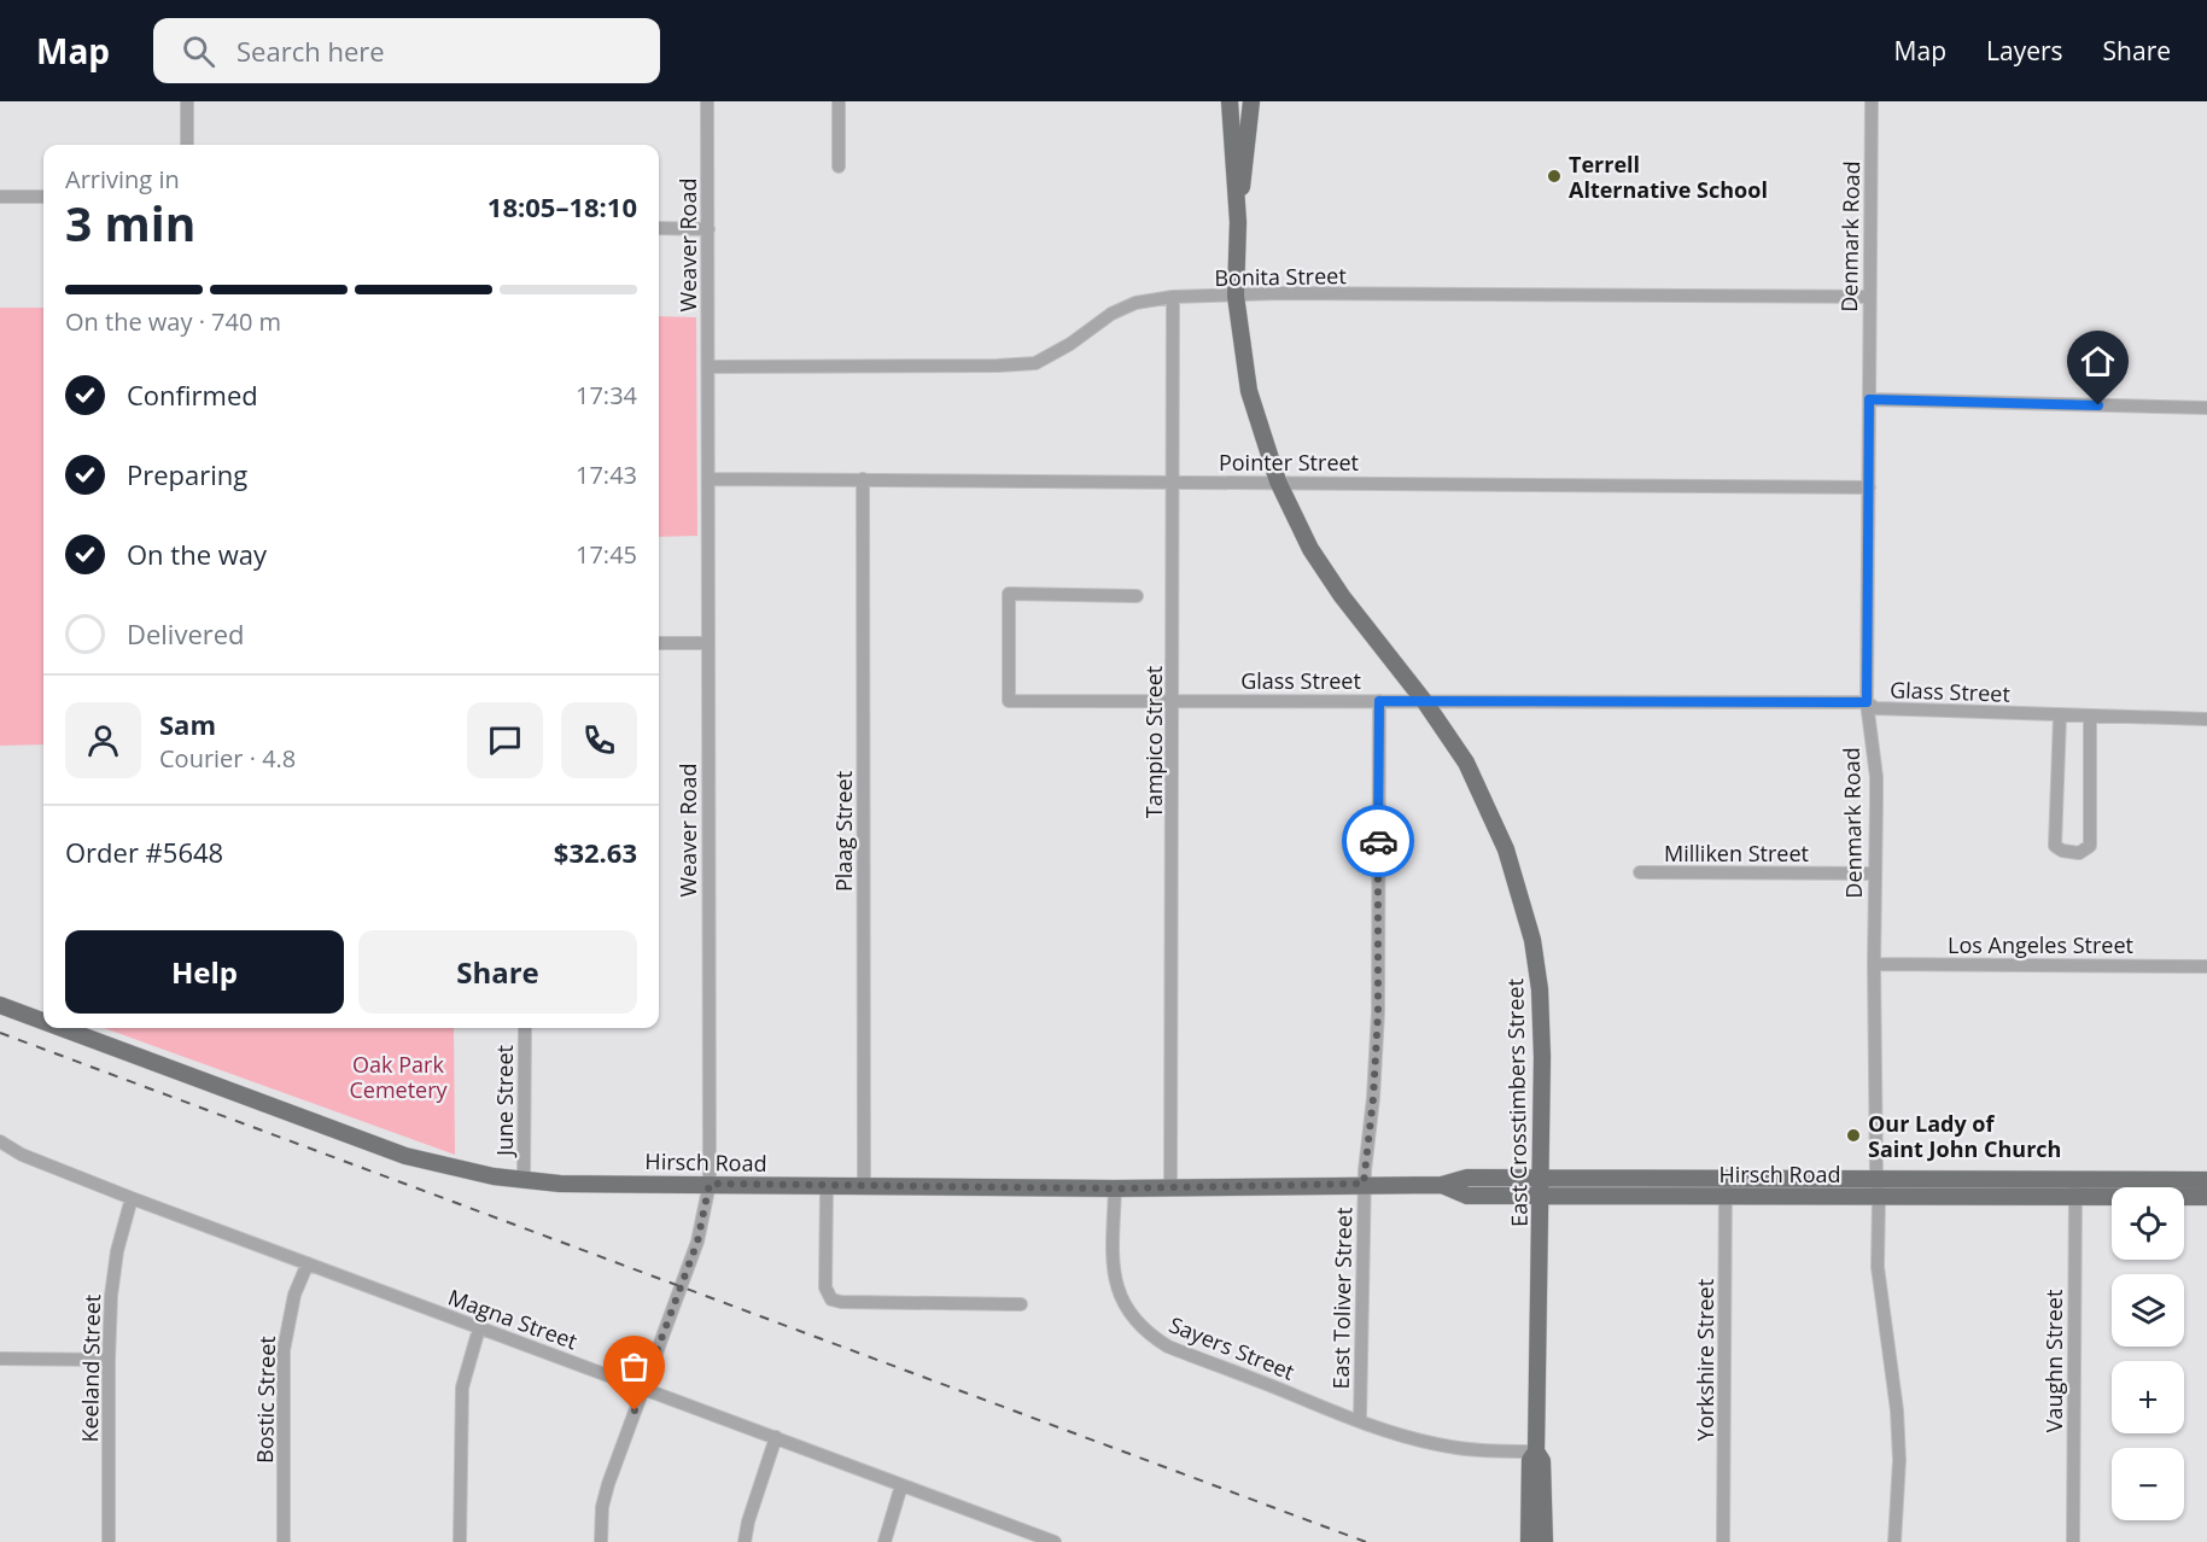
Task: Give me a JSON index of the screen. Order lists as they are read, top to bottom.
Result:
{
  "streets": {
    "main road": ["East Crosstimbers Street", "Hirsch Road"],
    "street": [
      "Denmark Road",
      "Weaver Road",
      "Bonita Street",
      "Pointer Street",
      "Glass Street",
      "Tampico Street",
      "Plaag Street",
      "Milliken Street",
      "Los Angeles Street",
      "June Street",
      "East Toliver Street",
      "Magna Street",
      "Sayers Street",
      "Yorkshire Street",
      "Vaughn Street",
      "Keeland Street",
      "Bostic Street"
    ]
  },
  "crossings": [
    ["Denmark Road", "Bonita Street"],
    ["Denmark Road", "Pointer Street"],
    ["Denmark Road", "Glass Street"],
    ["Denmark Road", "Milliken Street"],
    ["Denmark Road", "Los Angeles Street"],
    ["Denmark Road", "Hirsch Road"],
    ["Weaver Road", "Bonita Street"],
    ["Weaver Road", "Pointer Street"],
    ["Weaver Road", "Hirsch Road"],
    ["Weaver Road", "Magna Street"],
    ["Bonita Street", "Tampico Street"],
    ["Bonita Street", "East Crosstimbers Street"],
    ["Pointer Street", "Tampico Street"],
    ["Pointer Street", "Plaag Street"],
    ["Pointer Street", "East Crosstimbers Street"],
    ["Glass Street", "Tampico Street"],
    ["Glass Street", "East Crosstimbers Street"],
    ["Glass Street", "East Toliver Street"],
    ["Tampico Street", "Hirsch Road"],
    ["Plaag Street", "Hirsch Road"],
    ["June Street", "Hirsch Road"],
    ["East Crosstimbers Street", "Hirsch Road"],
    ["East Crosstimbers Street", "Sayers Street"],
    ["Hirsch Road", "East Toliver Street"],
    ["Hirsch Road", "Sayers Street"],
    ["Hirsch Road", "Yorkshire Street"],
    ["Hirsch Road", "Vaughn Street"],
    ["East Toliver Street", "Sayers Street"],
    ["Magna Street", "Keeland Street"],
    ["Magna Street", "Bostic Street"]
  ],
  "parks": ["Oak Park Cemetery"],
  "places": ["Terrell Alternative School", "Our Lady of Saint John Church"],
  "page": {
    "header": "Map",
    "search": "Search here",
    "nav": ["Map", "Layers", "Share"],
    "heading": ["3 min", "Arriving in", "18:05–18:10"],
    "panel": [
      "Sam",
      "Courier · 4.8",
      "Order #5648",
      "$32.63"
    ],
    "bar": "On the way · 740 m",
    "list": [
      ["Confirmed", "17:34"],
      ["Preparing", "17:43"],
      ["On the way", "17:45"],
      "Delivered"
    ],
    "buttons": ["Help", "Share"],
    "map_buttons": ["+", "−"]
  }
}
